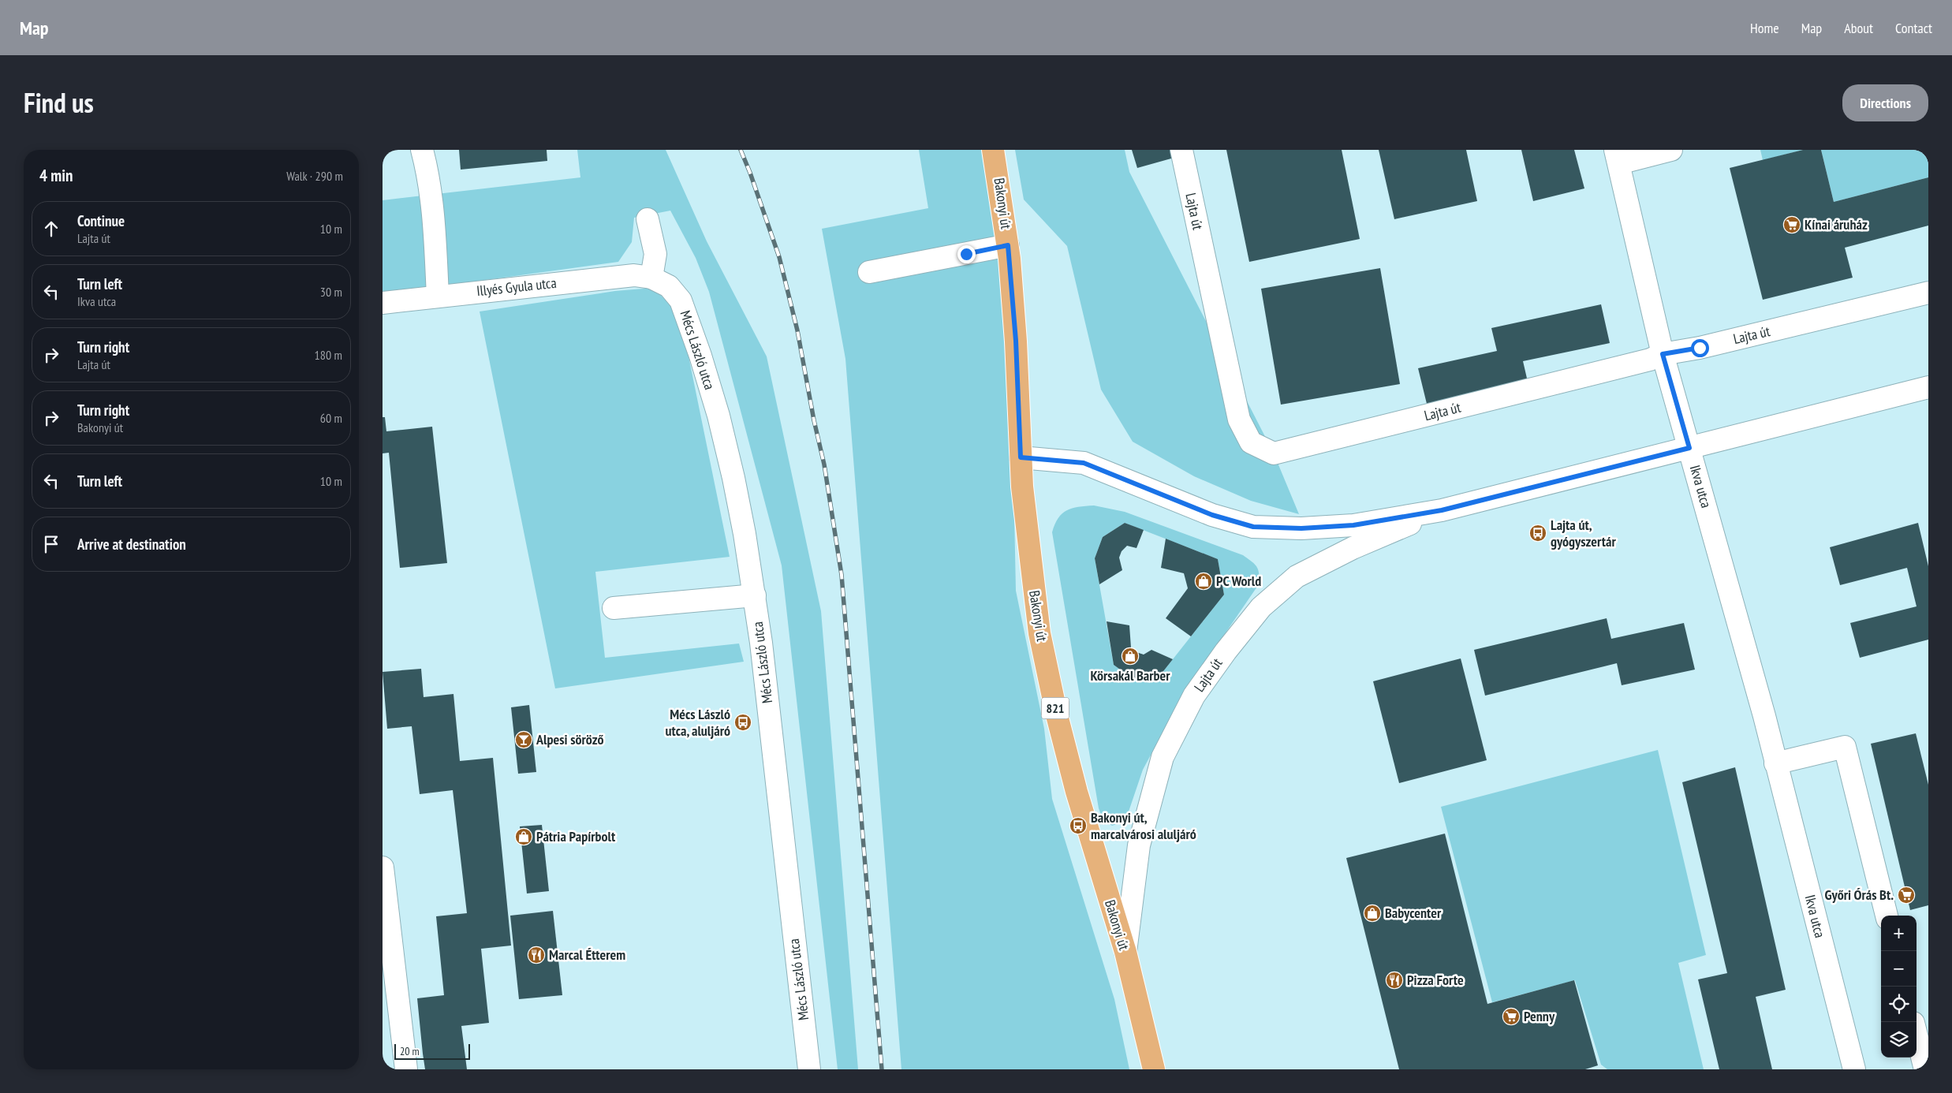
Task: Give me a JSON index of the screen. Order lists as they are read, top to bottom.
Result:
{
  "streets": {
    "main road": ["Bakonyi út", "821"],
    "street": [
      "Lajta út",
      "Illyés Gyula utca",
      "Mécs László utca",
      "Ikva utca"
    ]
  },
  "crossings": [
    ["Bakonyi út", "Lajta út"],
    ["Lajta út", "Ikva utca"],
    ["Illyés Gyula utca", "Mécs László utca"]
  ],
  "places": {
    "supermarket": ["Kínai áruház", "Győri Órás Bt.", "Penny"],
    "bus stop": ["Lajta út, gyógyszertár", "Mécs László utca, aluljáró", "Bakonyi út, marcalvárosi aluljáró"],
    "shop": [
      "PC World",
      "Körsakál Barber",
      "Pátria Papírbolt",
      "Babycenter"
    ],
    "bar": ["Alpesi söröző"],
    "restaurant": ["Marcal Étterem", "Pizza Forte"]
  },
  "scale_bar": "20 m",
  "page": {
    "header": "Map",
    "nav": [
      "Home",
      "Map",
      "About",
      "Contact"
    ],
    "title": "Find us",
    "buttons": "Directions",
    "heading": ["4 min", "Walk · 290 m"],
    "list": [
      ["Continue", "Lajta út", "10 m"],
      ["Turn left", "Ikva utca", "30 m"],
      ["Turn right", "Lajta út", "180 m"],
      ["Turn right", "Bakonyi út", "60 m"],
      ["Turn left", "10 m"],
      "Arrive at destination"
    ],
    "map_buttons": ["+", "−"],
    "scale": "20 m"
  }
}
